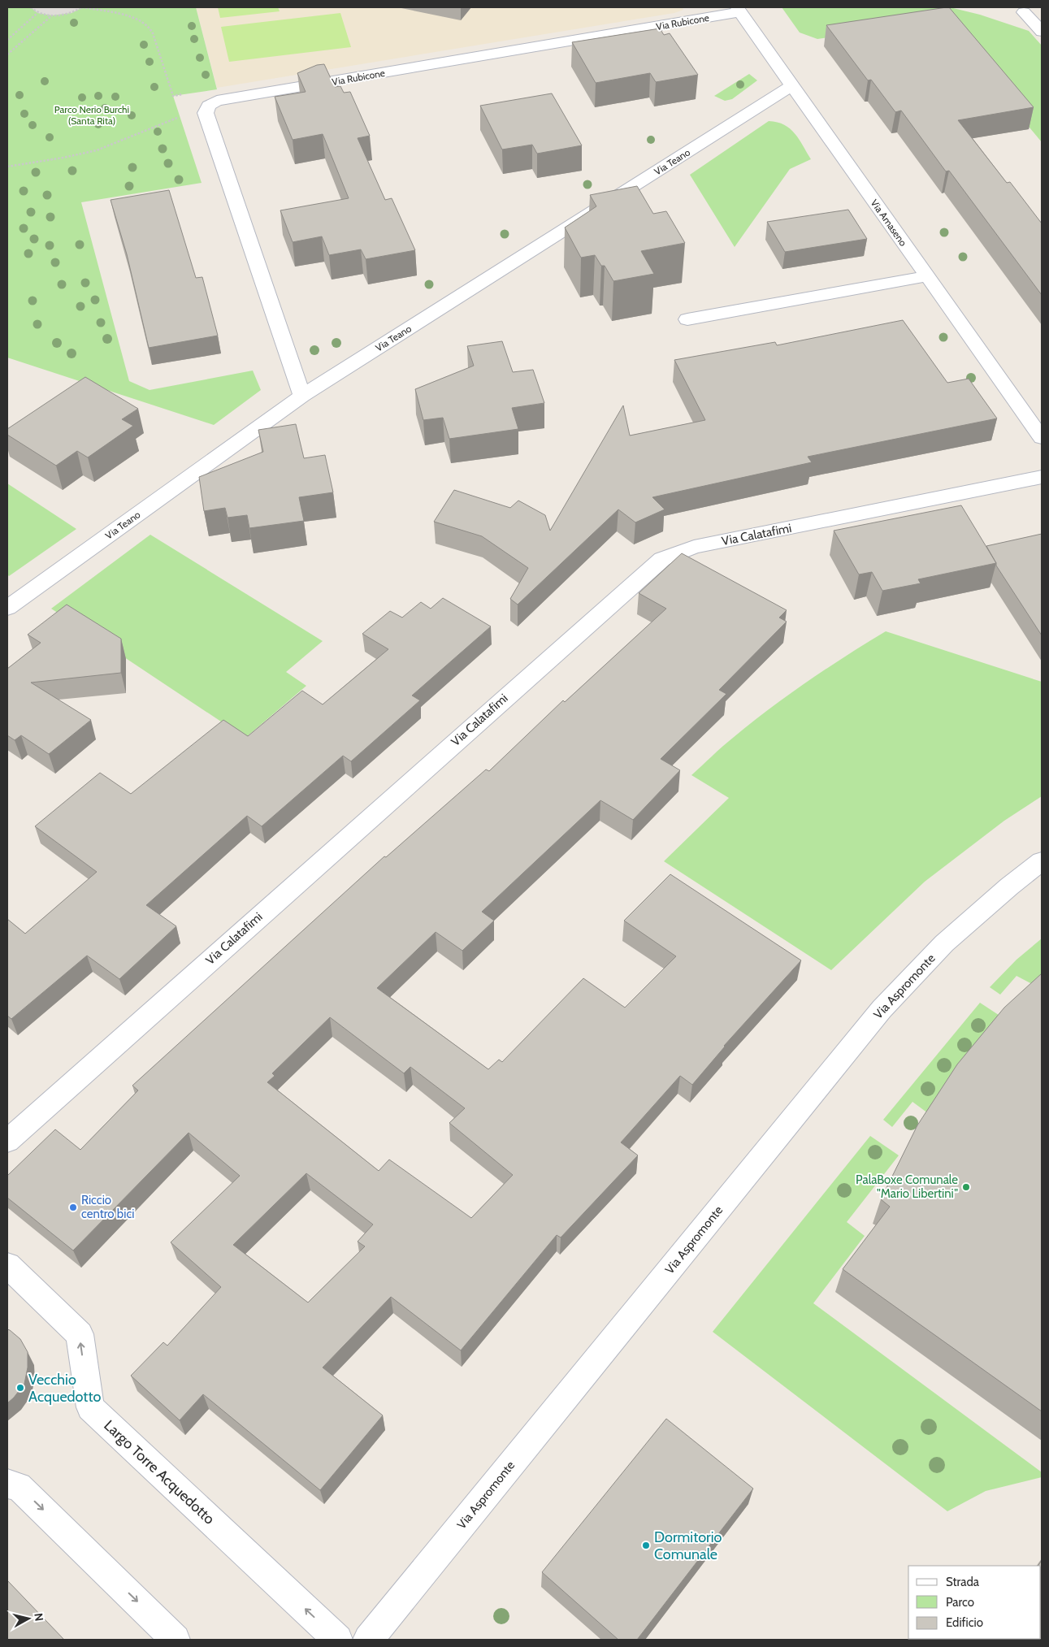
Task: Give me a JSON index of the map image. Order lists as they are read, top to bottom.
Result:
{
  "streets": {
    "street": [
      "Via Rubicone",
      "Via Teano",
      "Via Amaseno",
      "Via Calatafimi",
      "Via Aspromonte",
      "Largo Torre Acquedotto"
    ]
  },
  "crossings": [
    ["Via Rubicone", "Via Teano"],
    ["Via Rubicone", "Via Amaseno"],
    ["Via Teano", "Via Amaseno"]
  ],
  "parks": ["Parco Nerio Burchi (Santa Rita)"],
  "places": [
    "PalaBoxe Comunale \"Mario Libertini\"",
    "Riccio centro bici",
    "Vecchio Acquedotto",
    "Dormitorio Comunale"
  ],
  "legend": ["Strada", "Parco", "Edificio"],
  "north": "right"
}
